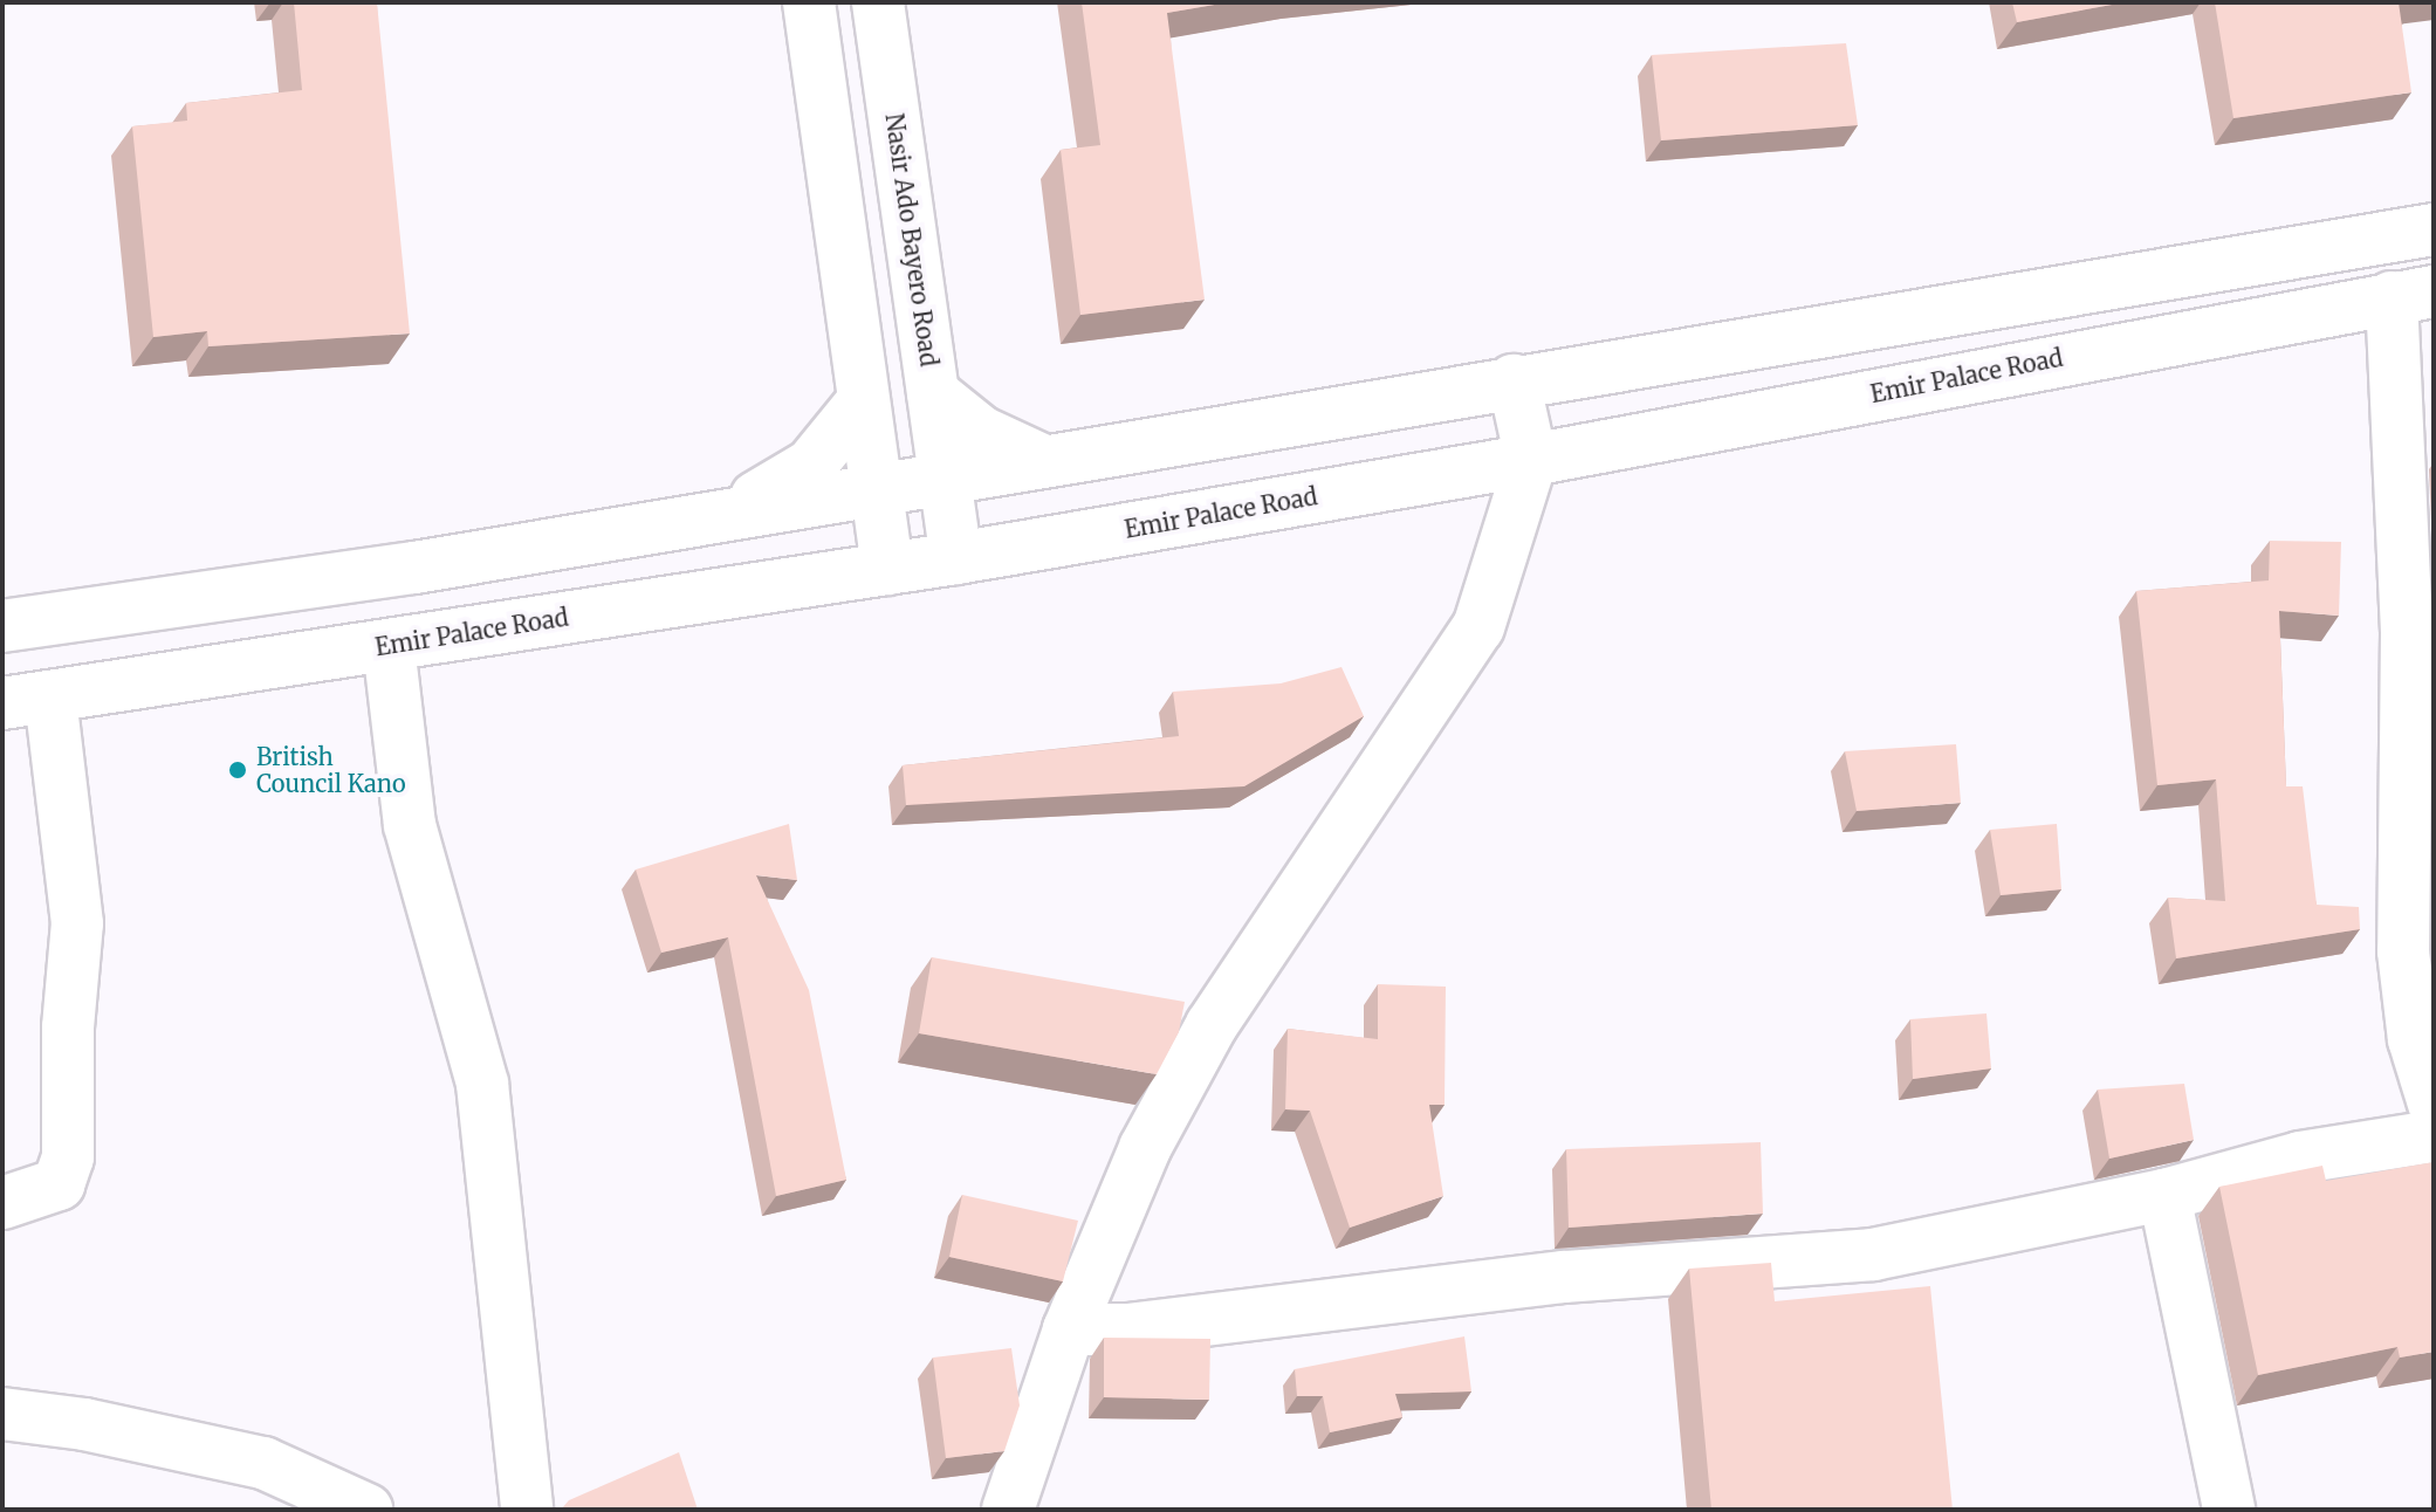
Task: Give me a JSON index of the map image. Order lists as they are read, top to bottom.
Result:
{
  "streets": {
    "street": ["Nasir Ado Bayero Road", "Emir Palace Road"]
  },
  "crossings": [
    ["Nasir Ado Bayero Road", "Emir Palace Road"]
  ],
  "places": ["British Council Kano"]
}
